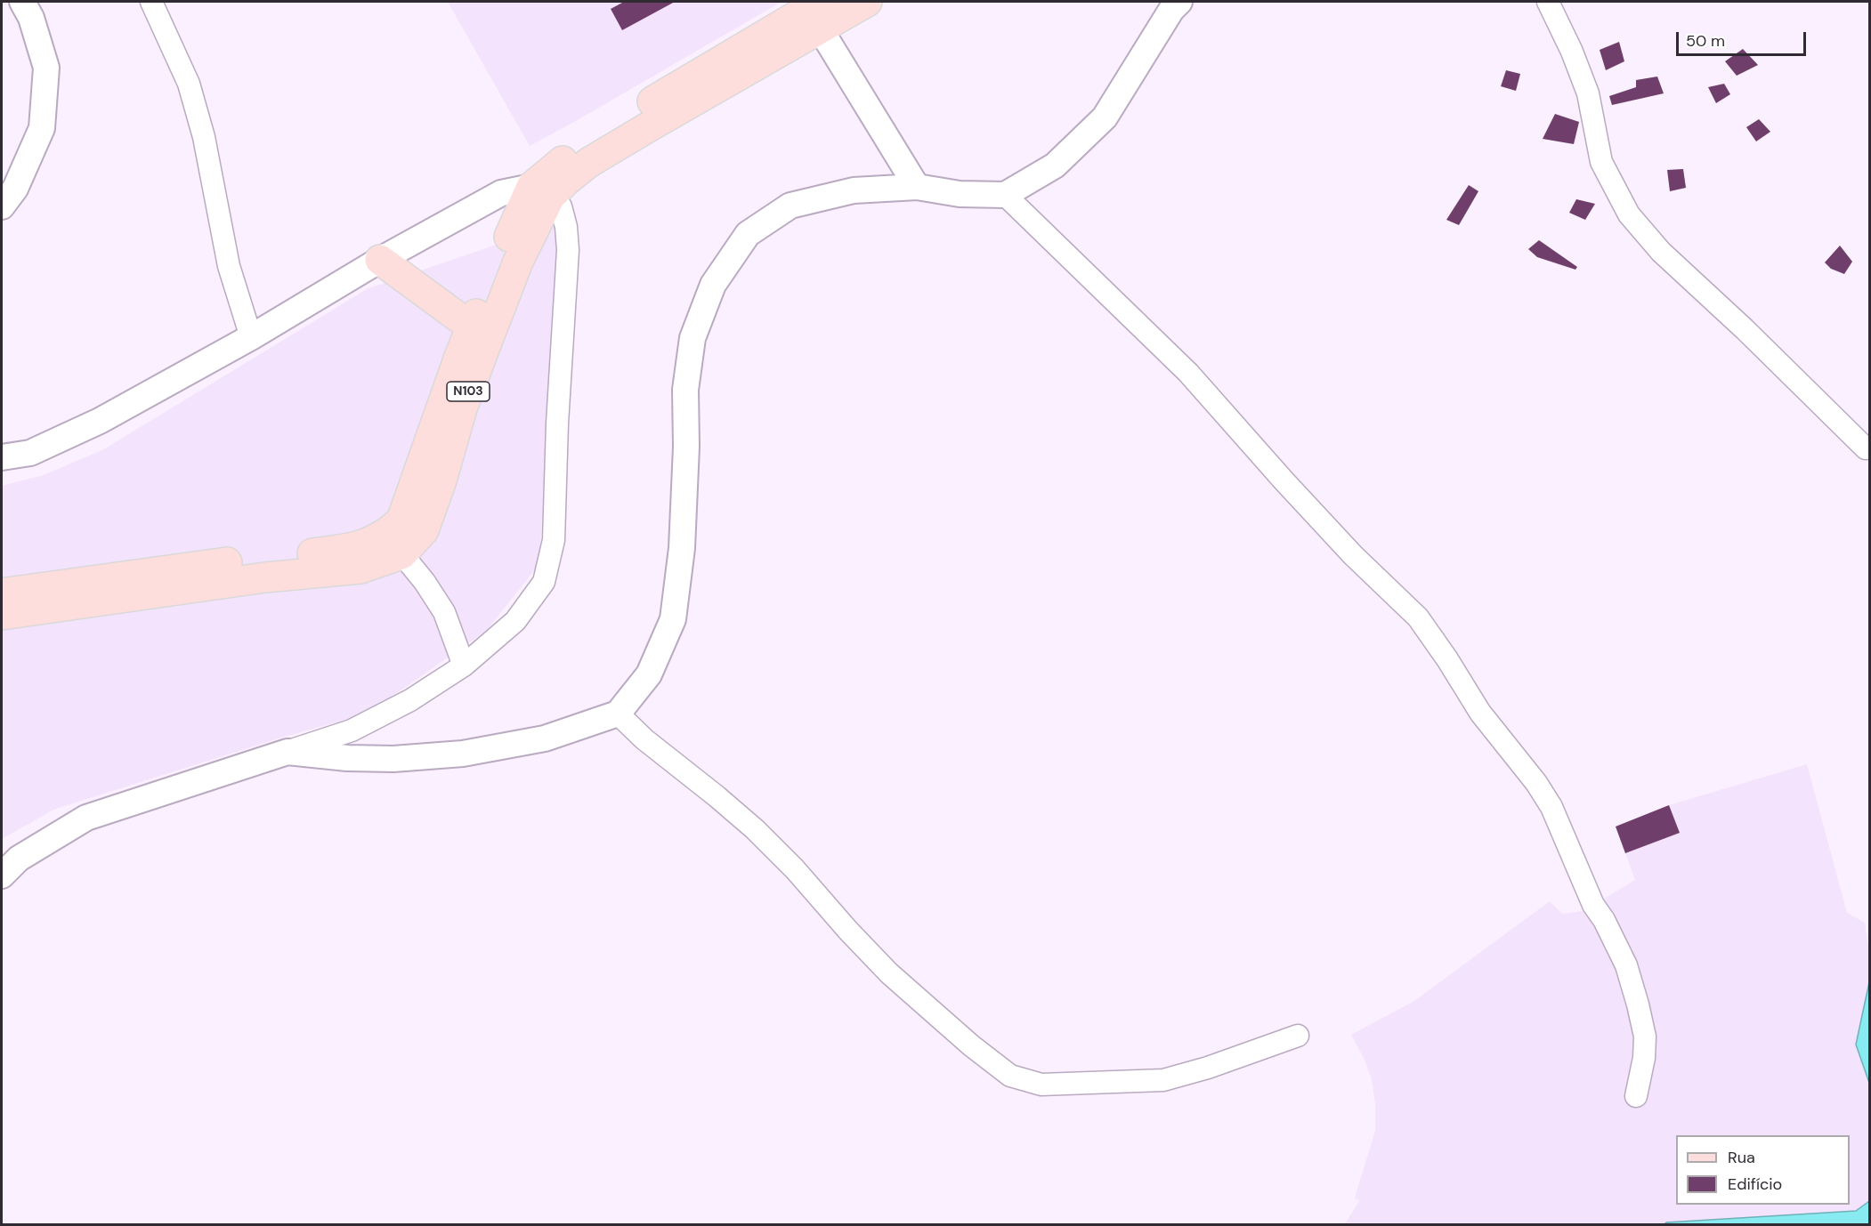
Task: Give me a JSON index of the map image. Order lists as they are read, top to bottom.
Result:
{
  "streets": {
    "main road": ["N103"]
  },
  "legend": ["Rua", "Edifício"],
  "scale_bar": "50 m"
}
